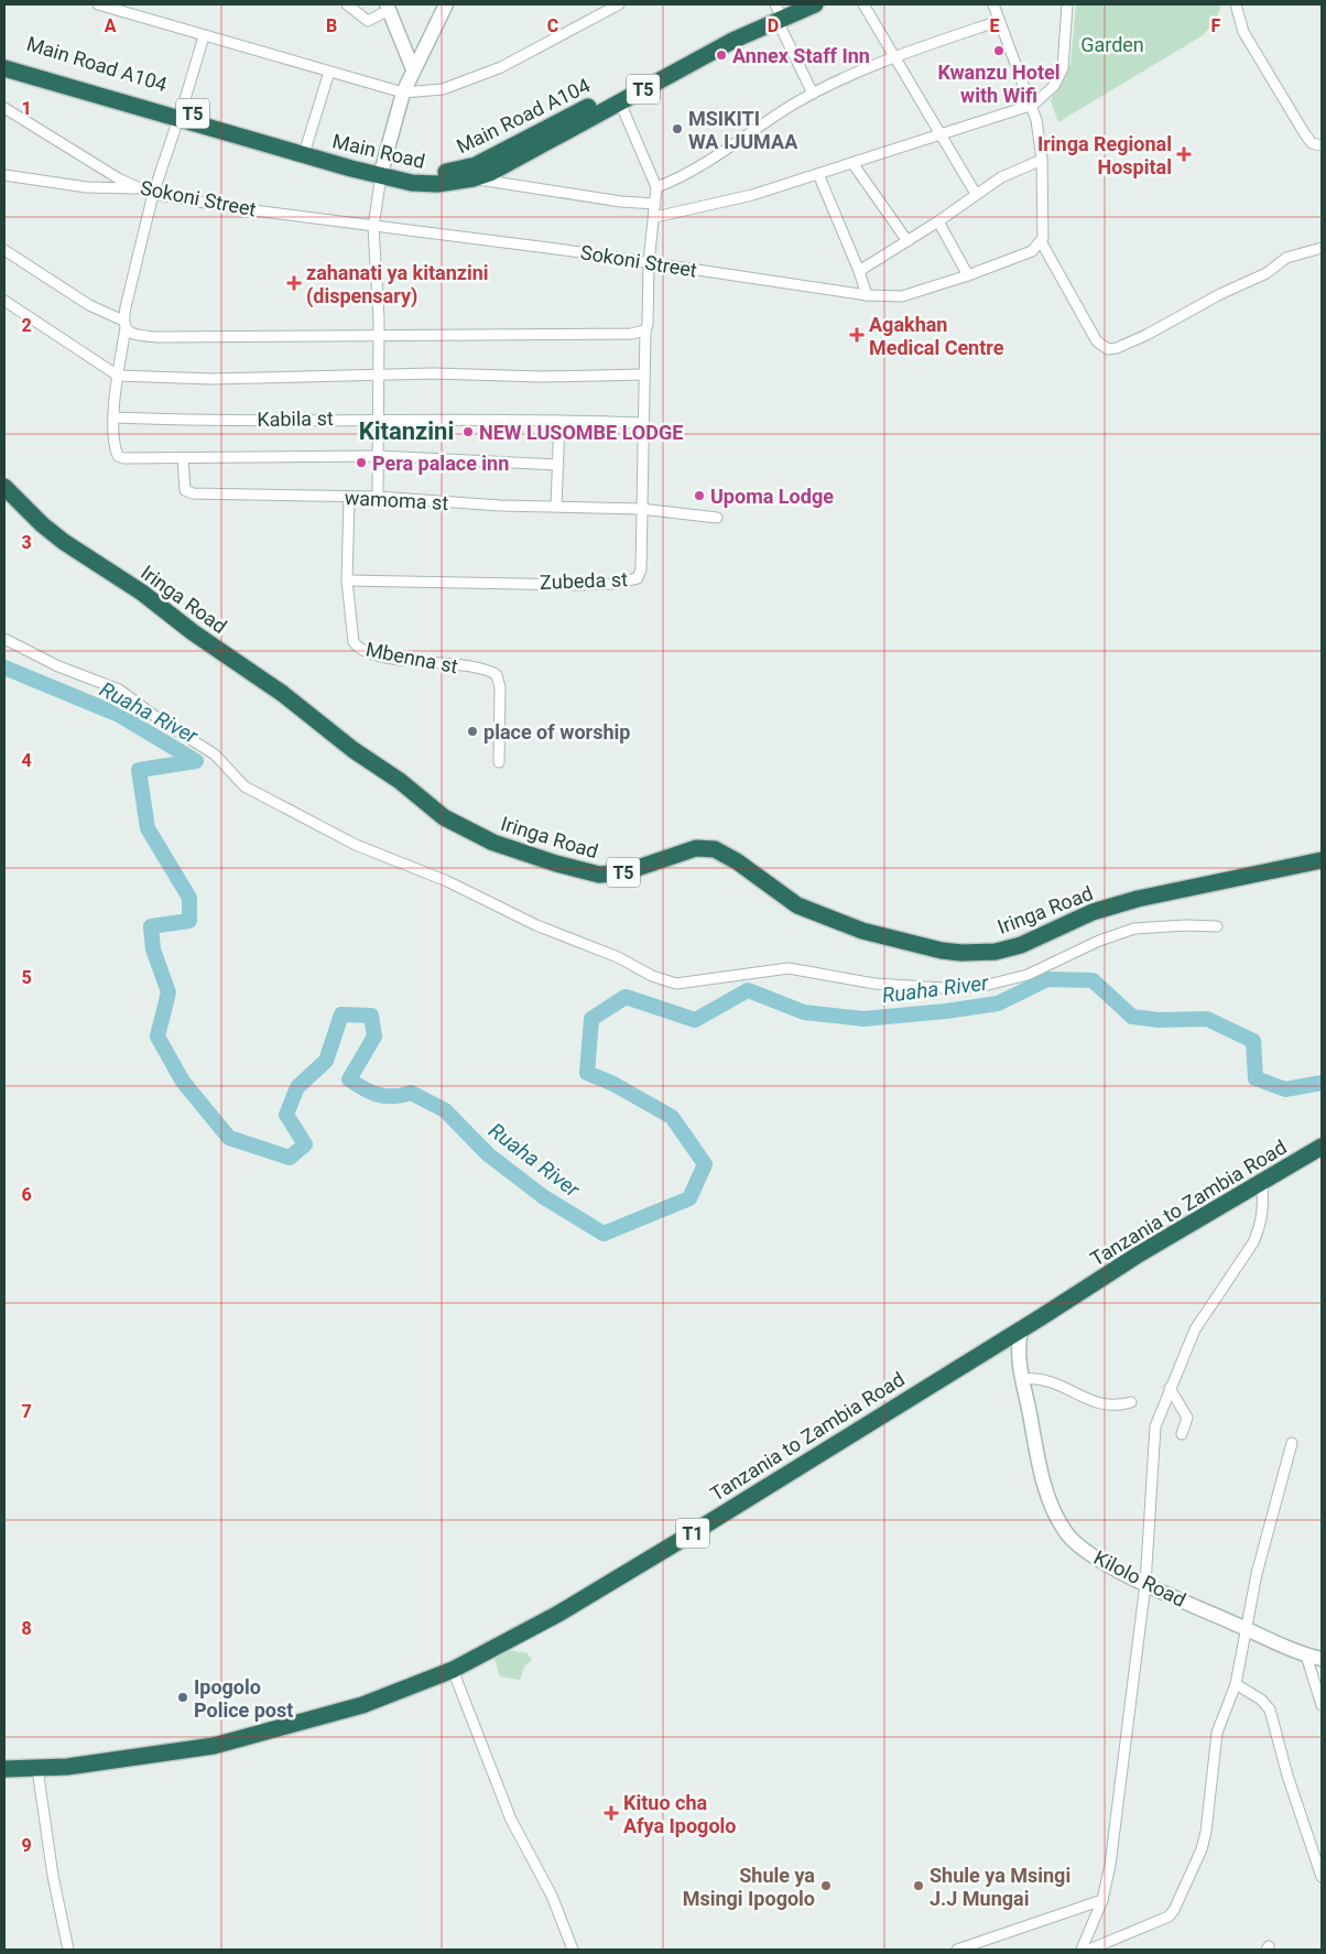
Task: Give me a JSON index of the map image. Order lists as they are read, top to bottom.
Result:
{
  "streets": {
    "highway": [
      "Main Road A104",
      "T5",
      "Main Road",
      "Iringa Road",
      "Tanzania to Zambia Road",
      "T1"
    ],
    "main road": ["Kilolo Road"],
    "street": [
      "Sokoni Street",
      "Kabila st",
      "wamoma st",
      "Zubeda st",
      "Mbenna st"
    ]
  },
  "crossings": [
    ["Main Road A104", "T5"],
    ["Main Road A104", "Main Road"],
    ["Sokoni Street", "Zubeda st"],
    ["Kabila st", "Zubeda st"],
    ["wamoma st", "Zubeda st"],
    ["wamoma st", "Mbenna st"],
    ["Zubeda st", "Mbenna st"],
    ["Tanzania to Zambia Road", "Kilolo Road"]
  ],
  "districts": ["Kitanzini"],
  "water": ["Ruaha River"],
  "parks": ["Garden"],
  "places": {
    "other": [
      "Kwanzu Hotel with Wifi",
      "Annex Staff Inn",
      "MSIKITI WA IJUMAA",
      "NEW LUSOMBE LODGE",
      "Pera palace inn",
      "Upoma Lodge",
      "place of worship",
      "Ipogolo Police post",
      "Shule ya Msingi Ipogolo",
      "Shule ya Msingi J.J Mungai"
    ],
    "health": [
      "Iringa Regional Hospital",
      "zahanati ya kitanzini (dispensary)",
      "Agakhan Medical Centre",
      "Kituo cha Afya Ipogolo"
    ]
  },
  "grid": {
    "columns": [
      "A",
      "B",
      "C",
      "D",
      "E",
      "F"
    ],
    "rows": [
      "1",
      "2",
      "3",
      "4",
      "5",
      "6",
      "7",
      "8",
      "9"
    ]
  }
}
